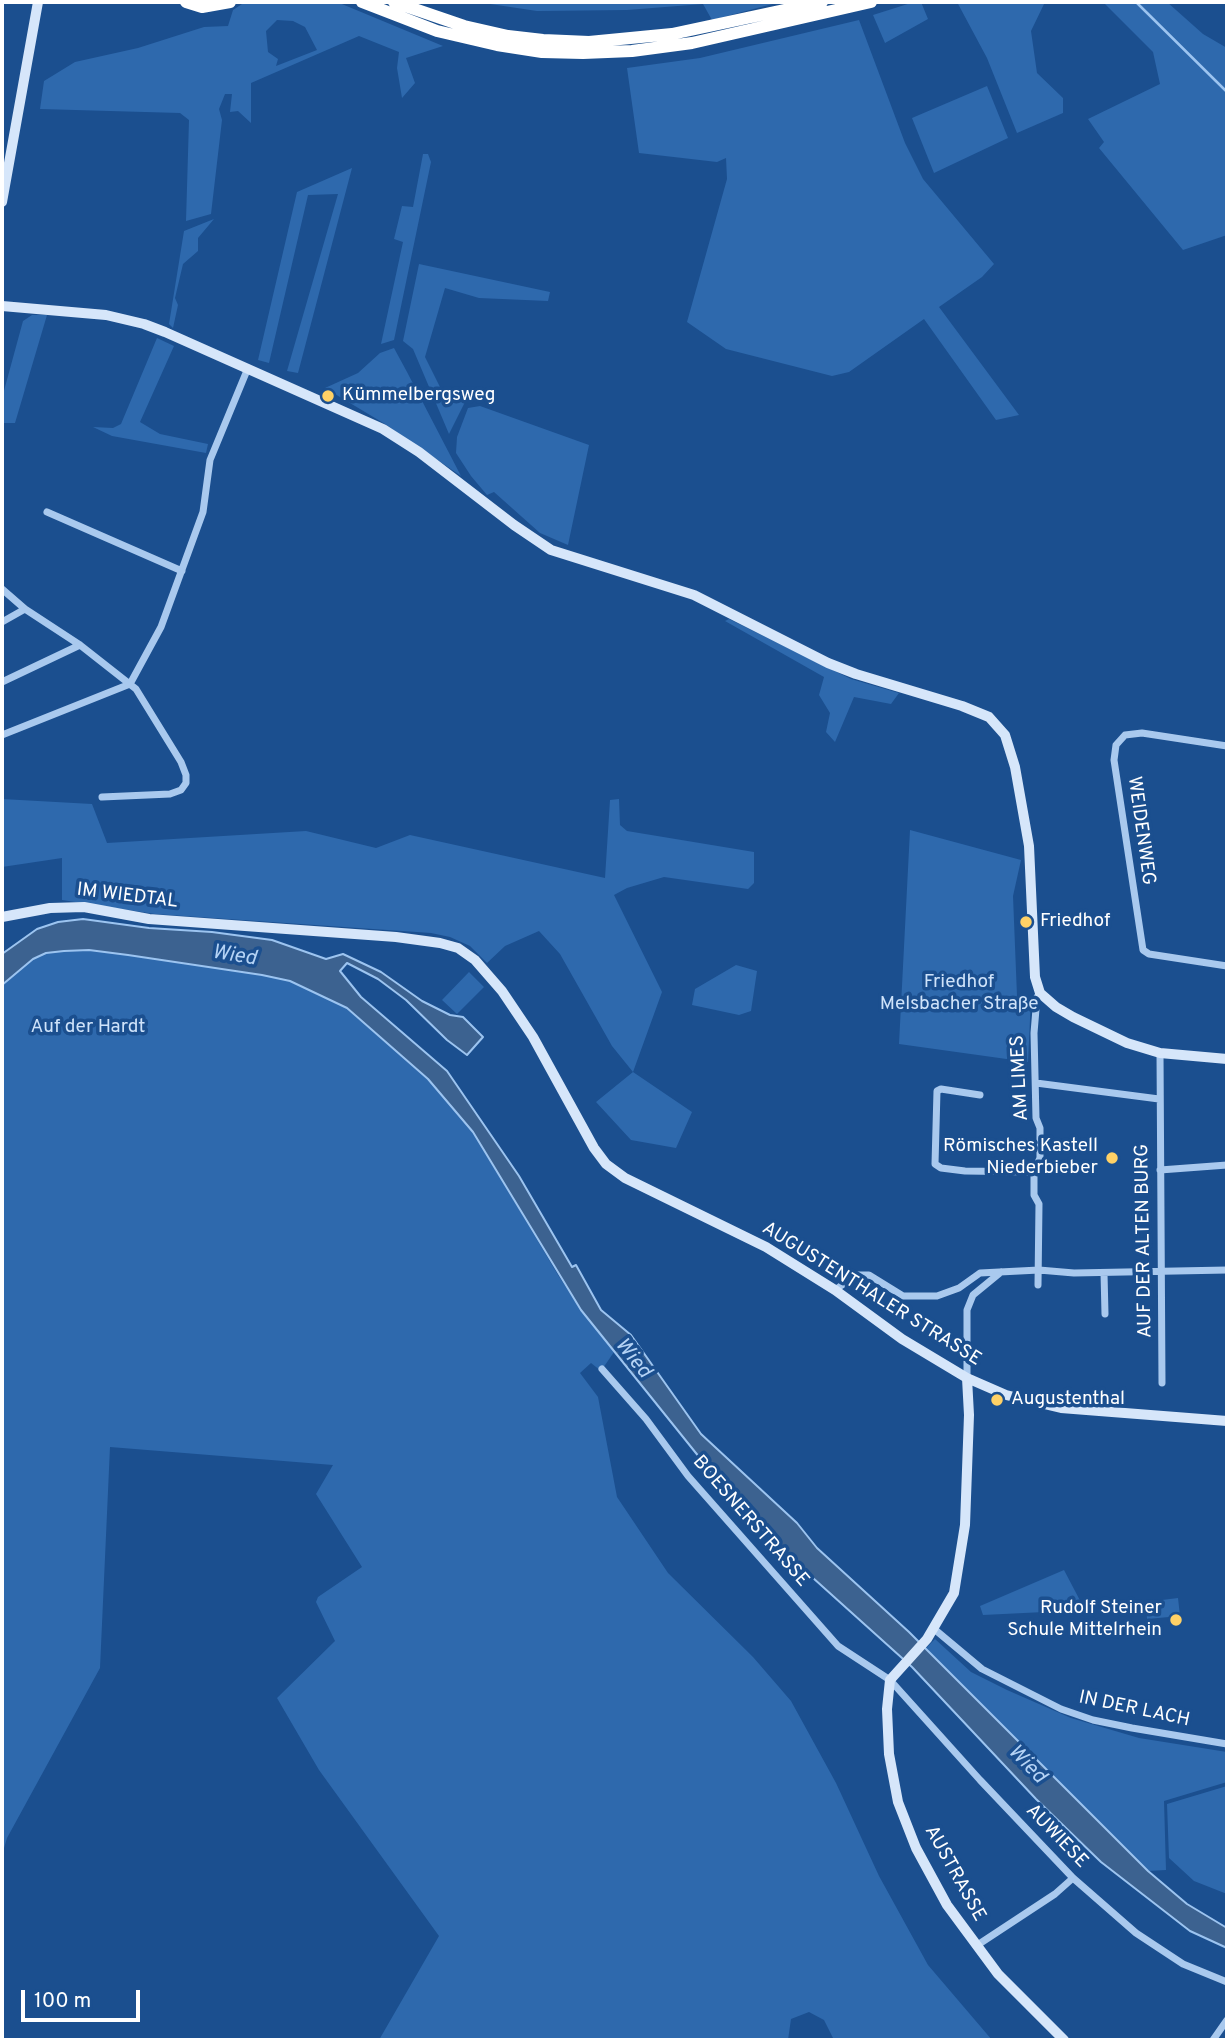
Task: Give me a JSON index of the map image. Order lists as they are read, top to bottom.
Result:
{
  "streets": {
    "street": [
      "WEIDENWEG",
      "IM WIEDTAL",
      "AM LIMES",
      "AUF DER ALTEN BURG",
      "AUGUSTENTHALER STRASSE",
      "BOESNERSTRASSE",
      "IN DER LACH",
      "AUWIESE",
      "AUSTRASSE"
    ]
  },
  "crossings": [
    ["IM WIEDTAL", "AUGUSTENTHALER STRASSE"],
    ["BOESNERSTRASSE", "AUWIESE"],
    ["BOESNERSTRASSE", "AUSTRASSE"],
    ["AUWIESE", "AUSTRASSE"]
  ],
  "water": ["Wied"],
  "parks": ["Friedhof Melsbacher Straße", "Auf der Hardt"],
  "places": [
    "Kümmelbergsweg",
    "Friedhof",
    "Römisches Kastell Niederbieber",
    "Augustenthal",
    "Rudolf Steiner Schule Mittelrhein"
  ],
  "scale_bar": "100 m"
}
